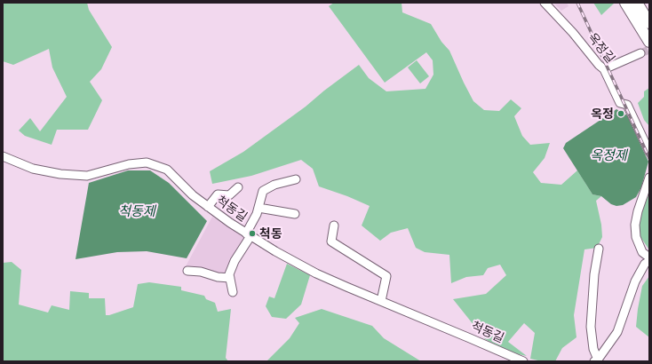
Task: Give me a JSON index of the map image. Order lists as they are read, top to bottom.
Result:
{
  "streets": {
    "street": ["옥정길", "척동길"]
  },
  "water": ["옥정제", "척동제"],
  "places": ["옥정", "척동"]
}
